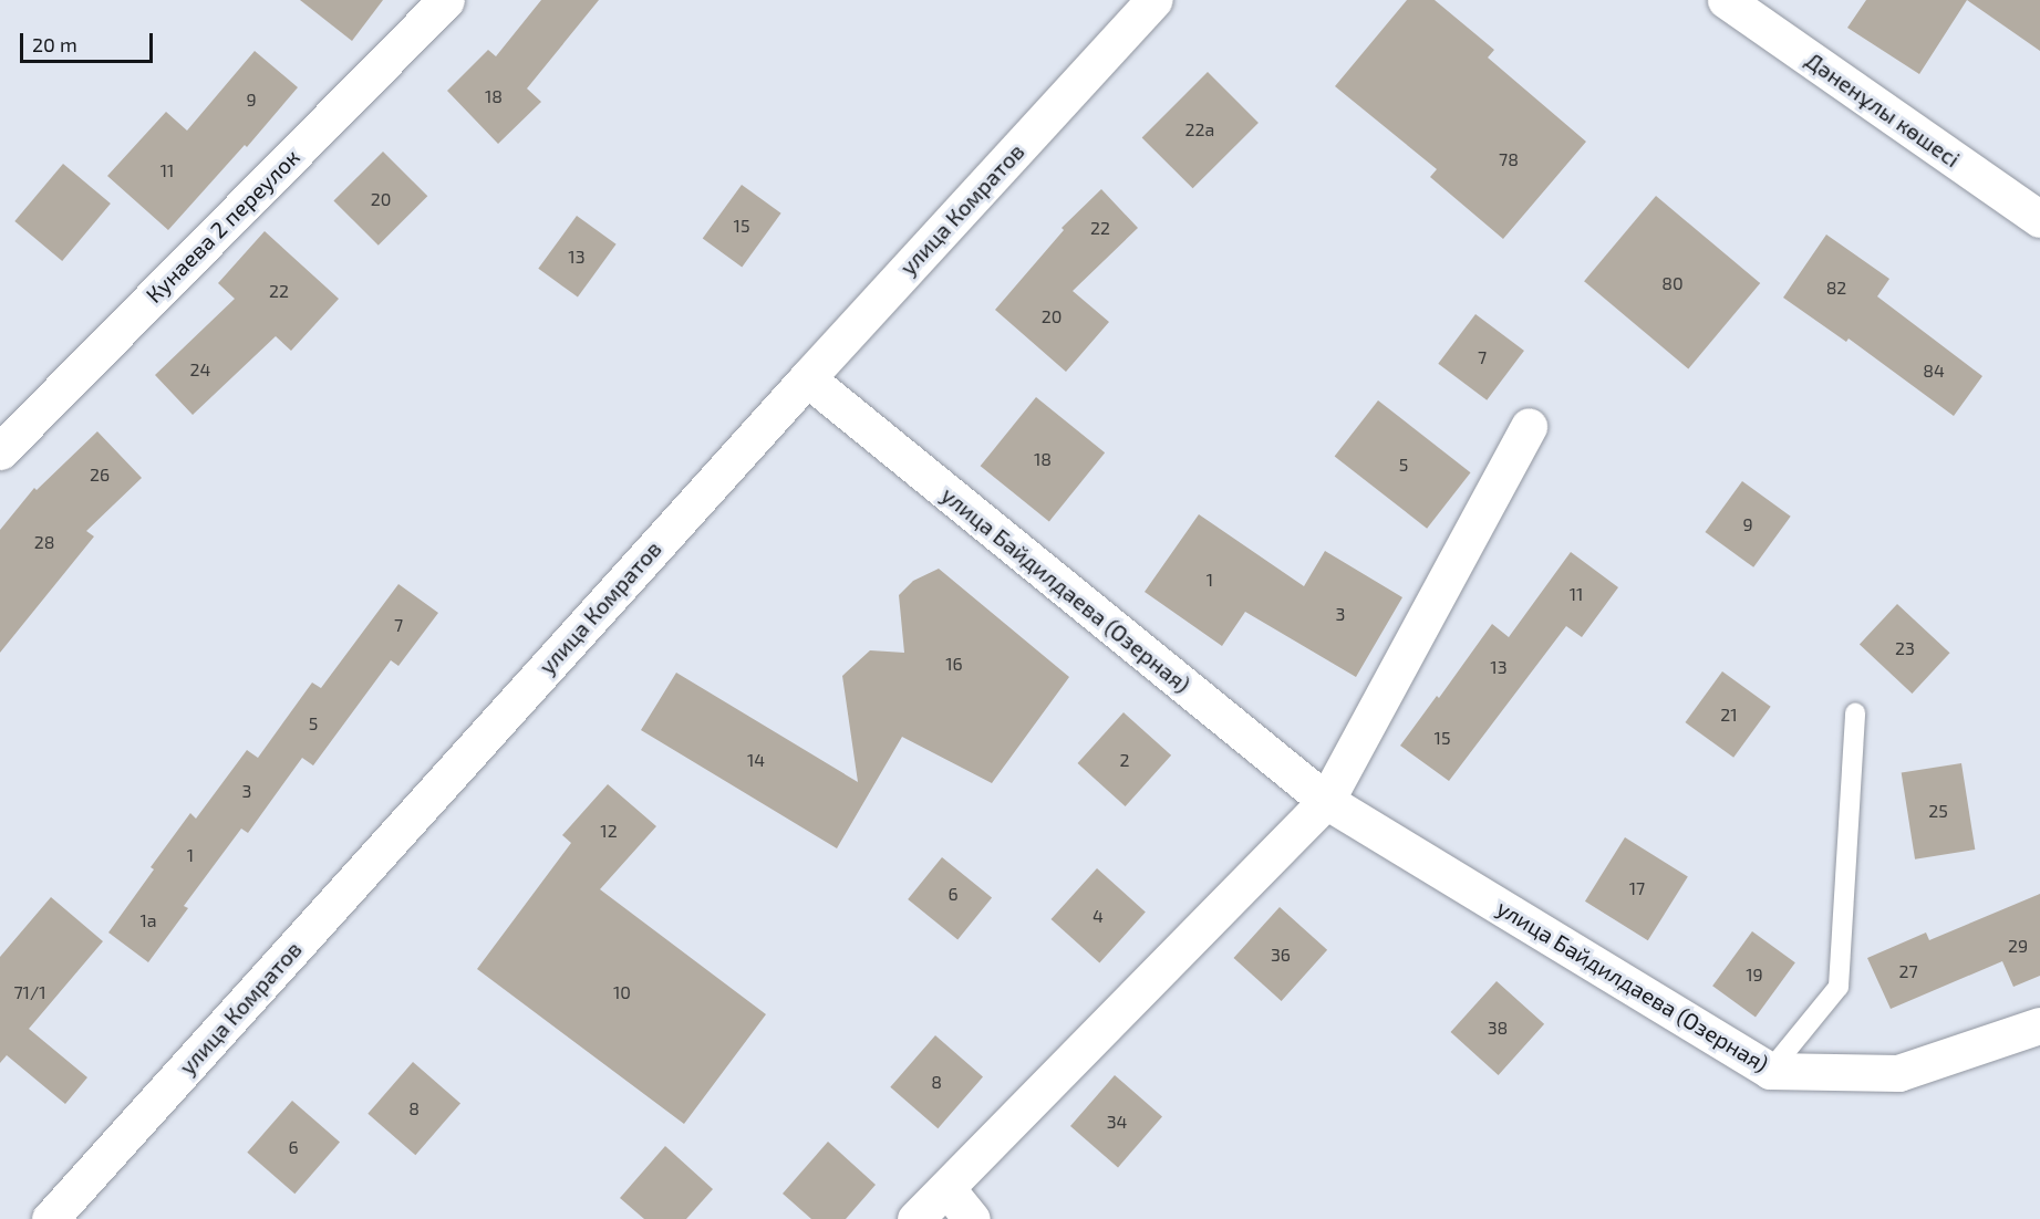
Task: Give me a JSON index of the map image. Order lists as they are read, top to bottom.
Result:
{
  "streets": {
    "street": [
      "Дәненұлы көшесі",
      "улица Комратов",
      "Кунаева 2 переулок",
      "улица Байдилдаева (Озерная)"
    ]
  },
  "crossings": [
    ["улица Комратов", "улица Байдилдаева (Озерная)"]
  ],
  "house_numbers": [
    "18",
    "9",
    "22а",
    "78",
    "11",
    "20",
    "15",
    "22",
    "13",
    "80",
    "82",
    "22",
    "20",
    "7",
    "24",
    "84",
    "18",
    "5",
    "26",
    "9",
    "28",
    "1",
    "11",
    "3",
    "7",
    "23",
    "16",
    "13",
    "21",
    "5",
    "15",
    "14",
    "2",
    "3",
    "25",
    "12",
    "1",
    "17",
    "6",
    "4",
    "1а",
    "29",
    "36",
    "27",
    "19",
    "71/1",
    "10",
    "38",
    "8",
    "8",
    "34",
    "6"
  ],
  "scale_bar": "20 m"
}
